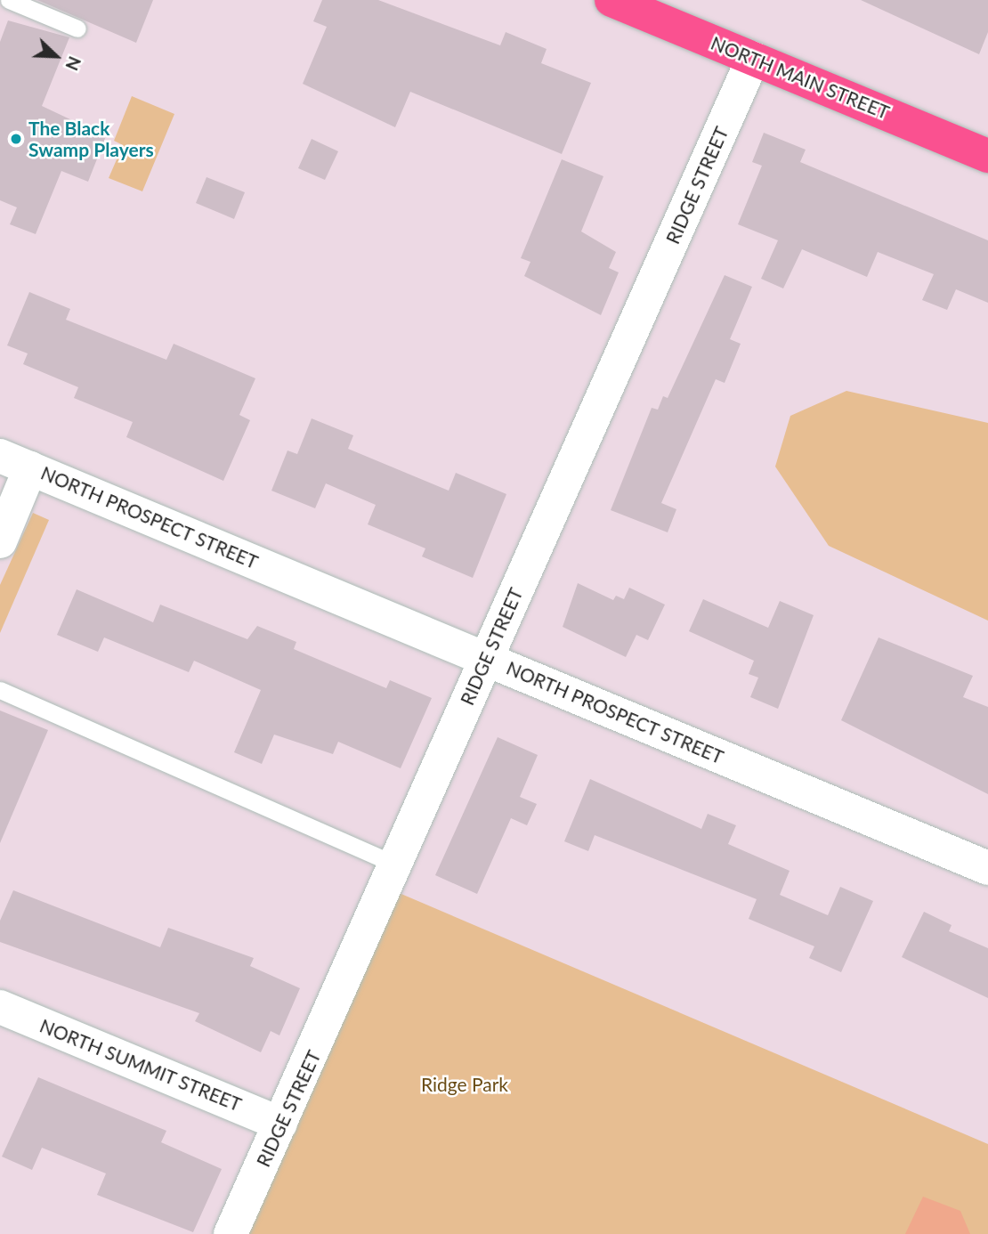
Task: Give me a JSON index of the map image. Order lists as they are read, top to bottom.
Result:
{
  "streets": {
    "main road": ["NORTH MAIN STREET"],
    "street": ["RIDGE STREET", "NORTH PROSPECT STREET", "NORTH SUMMIT STREET"]
  },
  "crossings": [
    ["NORTH MAIN STREET", "RIDGE STREET"],
    ["RIDGE STREET", "NORTH PROSPECT STREET"],
    ["RIDGE STREET", "NORTH SUMMIT STREET"]
  ],
  "parks": ["Ridge Park"],
  "places": ["The Black Swamp Players"],
  "north": "bottom right"
}
